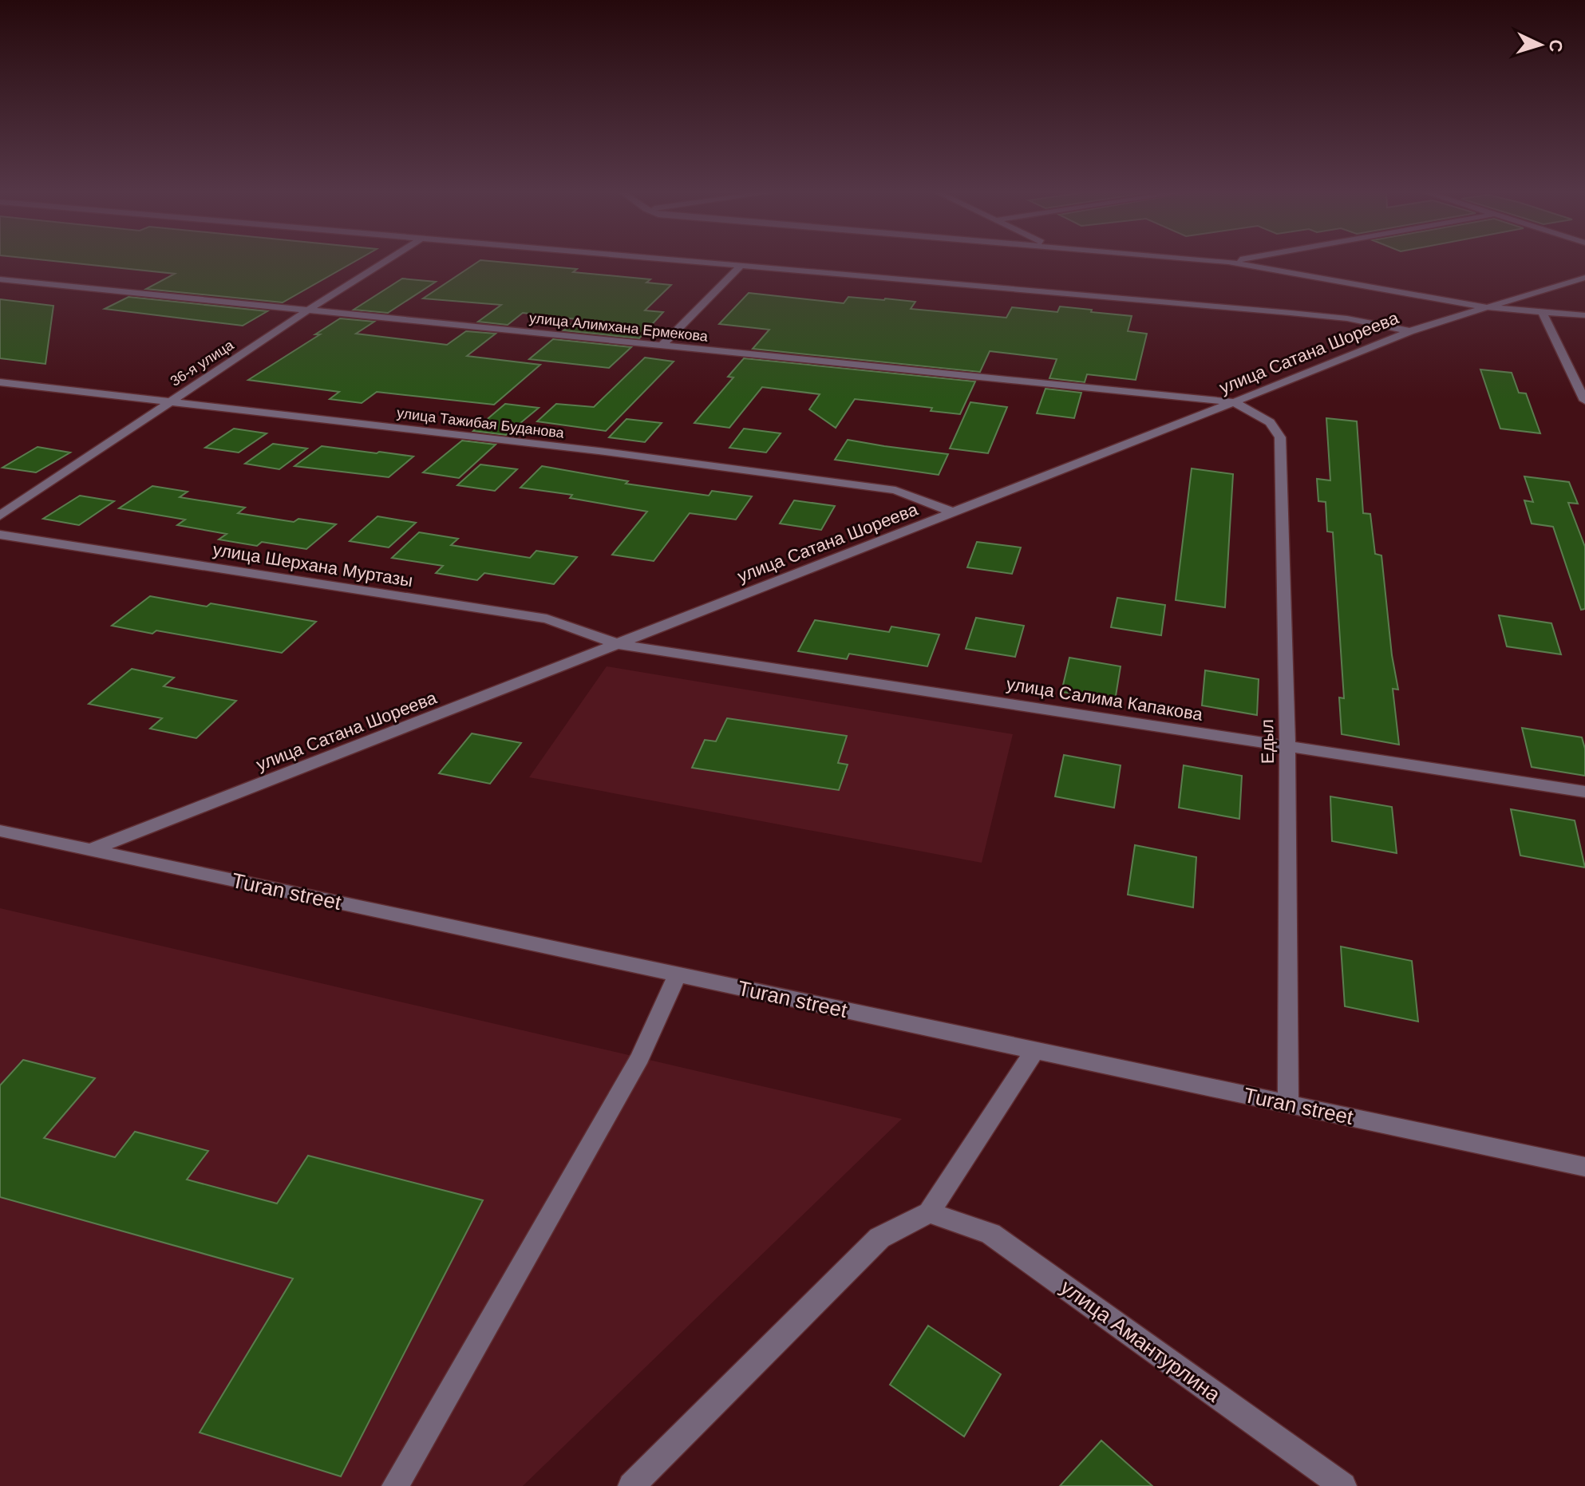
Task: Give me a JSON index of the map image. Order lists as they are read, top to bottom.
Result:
{
  "streets": {
    "street": [
      "улица Алимхана Ермекова",
      "улица Сатана Шореева",
      "36-я улица",
      "улица Тажибая Буданова",
      "улица Шерхана Муртазы",
      "улица Салима Капакова",
      "Едыл",
      "Turan street",
      "улица Амантурлина"
    ]
  },
  "crossings": [
    ["улица Алимхана Ермекова", "улица Сатана Шореева"],
    ["улица Алимхана Ермекова", "36-я улица"],
    ["улица Алимхана Ермекова", "Едыл"],
    ["улица Сатана Шореева", "улица Тажибая Буданова"],
    ["улица Сатана Шореева", "улица Шерхана Муртазы"],
    ["улица Сатана Шореева", "улица Салима Капакова"],
    ["улица Сатана Шореева", "Едыл"],
    ["улица Сатана Шореева", "Turan street"],
    ["36-я улица", "улица Тажибая Буданова"],
    ["улица Шерхана Муртазы", "улица Салима Капакова"],
    ["улица Салима Капакова", "Едыл"],
    ["Едыл", "Turan street"]
  ],
  "north": "right"
}
